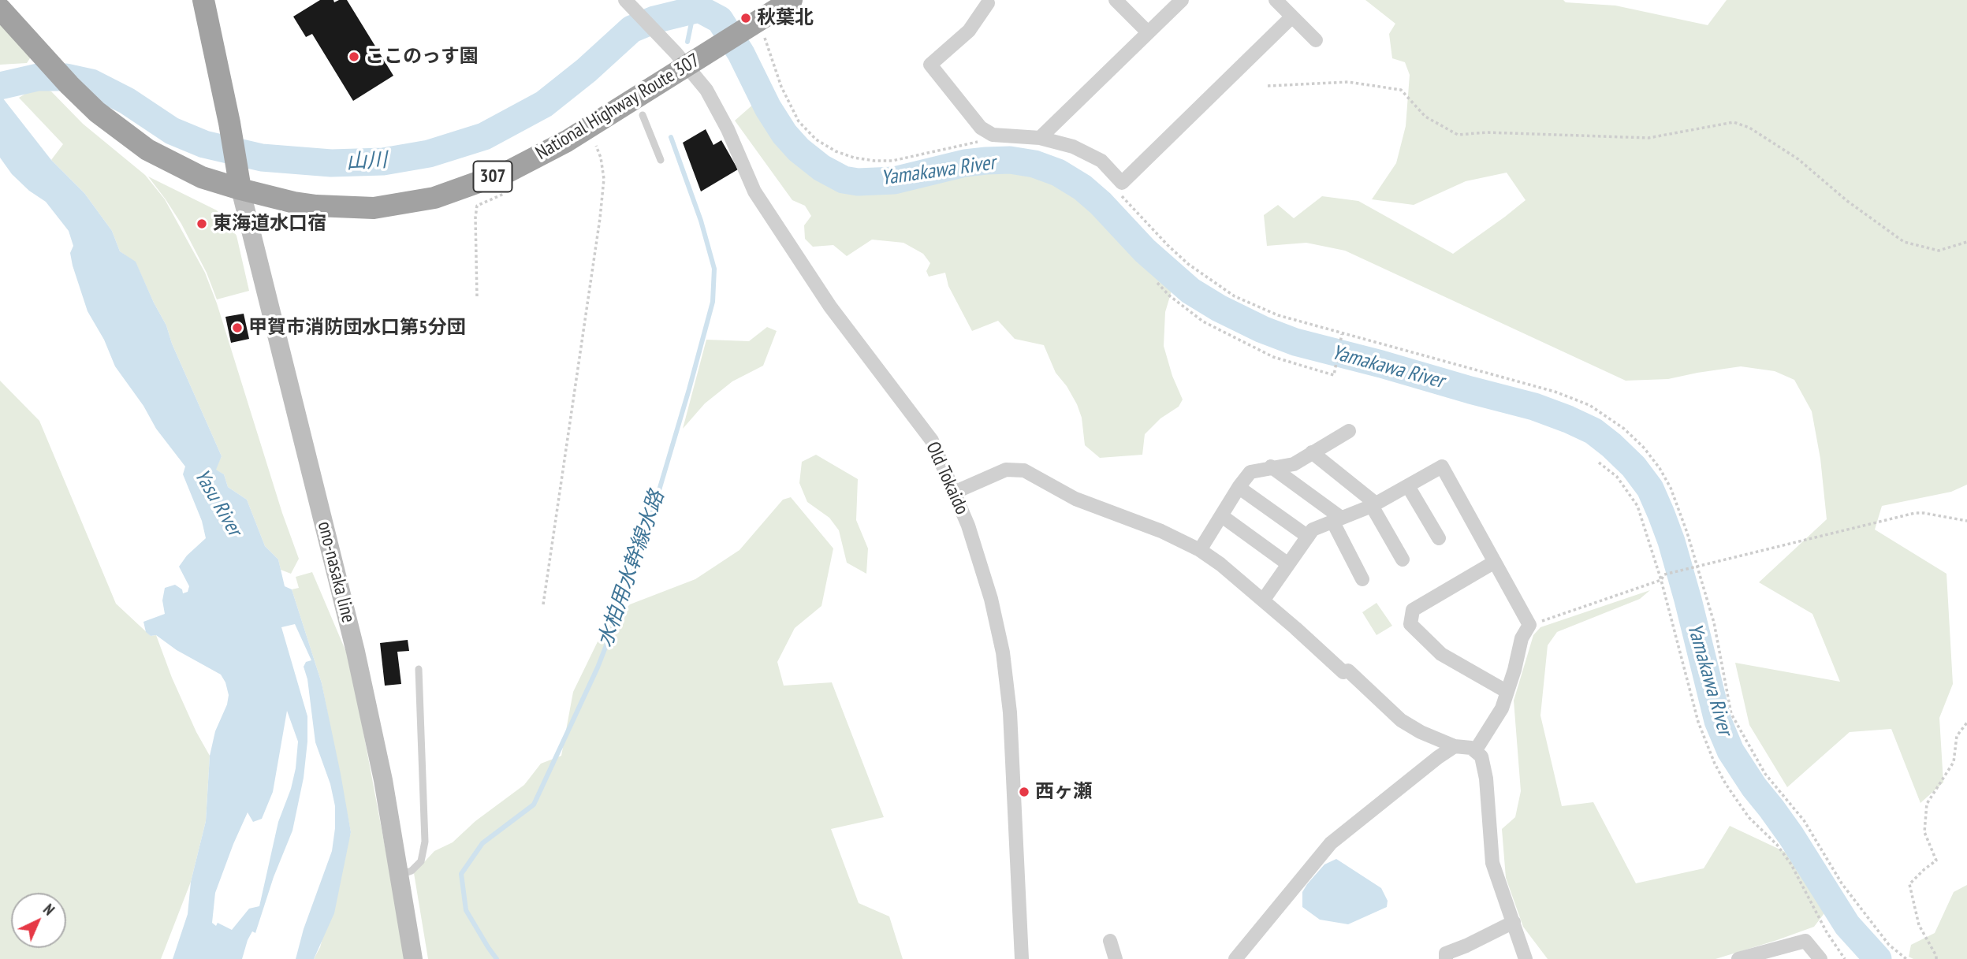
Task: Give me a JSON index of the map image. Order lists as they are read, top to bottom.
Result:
{
  "streets": {
    "highway": ["National Highway Route 307", "307"],
    "main road": ["ono-nasaka line"],
    "street": ["Old Tokaido"]
  },
  "crossings": [
    ["National Highway Route 307", "Old Tokaido"],
    ["National Highway Route 307", "ono-nasaka line"]
  ],
  "water": [
    "山川",
    "Yamakawa River",
    "Yasu River",
    "水柏用水幹線水路"
  ],
  "places": [
    "秋葉北",
    "ここのっす園",
    "東海道水口宿",
    "甲賀市消防団水口第5分団",
    "西ヶ瀬"
  ],
  "north": "top right"
}
